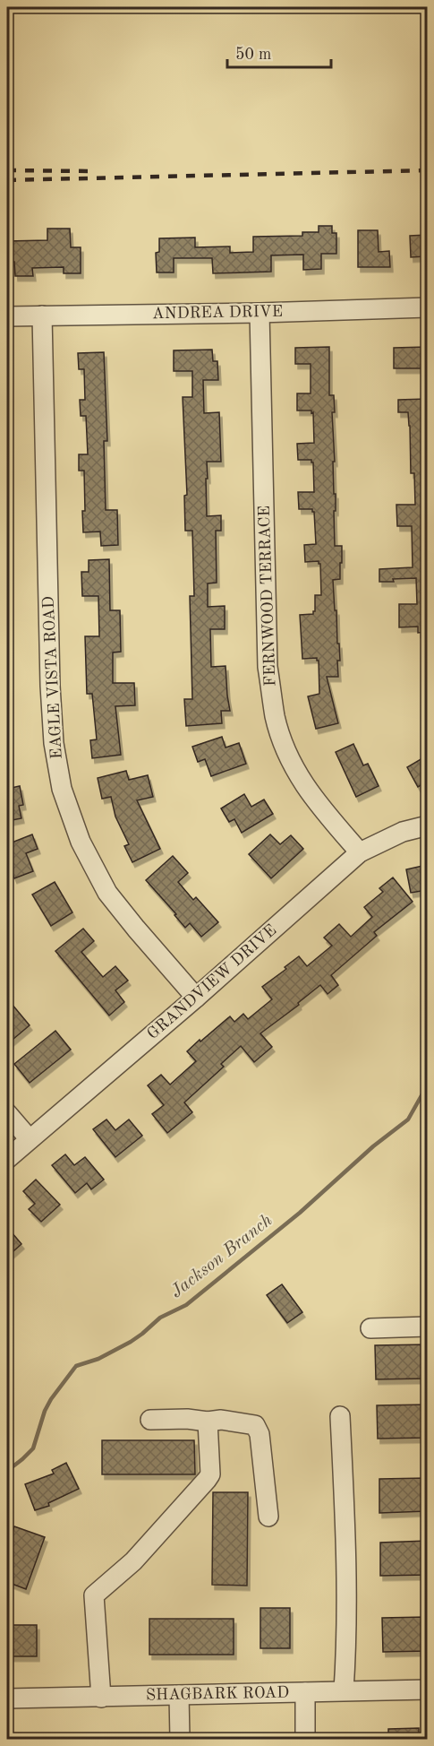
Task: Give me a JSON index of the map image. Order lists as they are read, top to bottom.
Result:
{
  "streets": {
    "street": [
      "ANDREA DRIVE",
      "FERNWOOD TERRACE",
      "EAGLE VISTA ROAD",
      "GRANDVIEW DRIVE",
      "SHAGBARK ROAD"
    ]
  },
  "crossings": [
    ["ANDREA DRIVE", "FERNWOOD TERRACE"],
    ["ANDREA DRIVE", "EAGLE VISTA ROAD"],
    ["FERNWOOD TERRACE", "GRANDVIEW DRIVE"],
    ["EAGLE VISTA ROAD", "GRANDVIEW DRIVE"]
  ],
  "water": ["Jackson Branch"],
  "scale_bar": "50 m"
}
